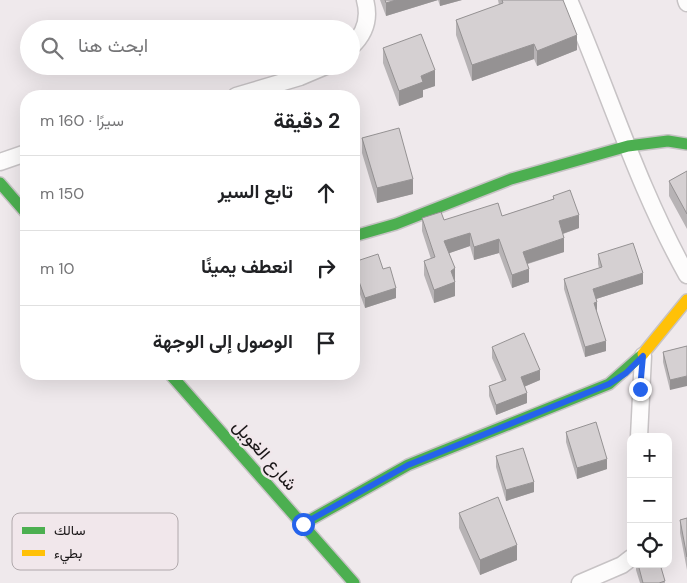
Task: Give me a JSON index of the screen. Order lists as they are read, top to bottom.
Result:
{
  "streets": {
    "street": ["شارع الغويل"]
  },
  "legend": ["سالك", "بطيء"],
  "page": {
    "search": "ابحث هنا",
    "heading": ["2 دقيقة", "سيرًا · 160 m"],
    "list": [
      ["تابع السير", "150 m"],
      ["انعطف يمينًا", "10 m"],
      "الوصول إلى الوجهة"
    ],
    "map_buttons": ["+", "−"]
  }
}
